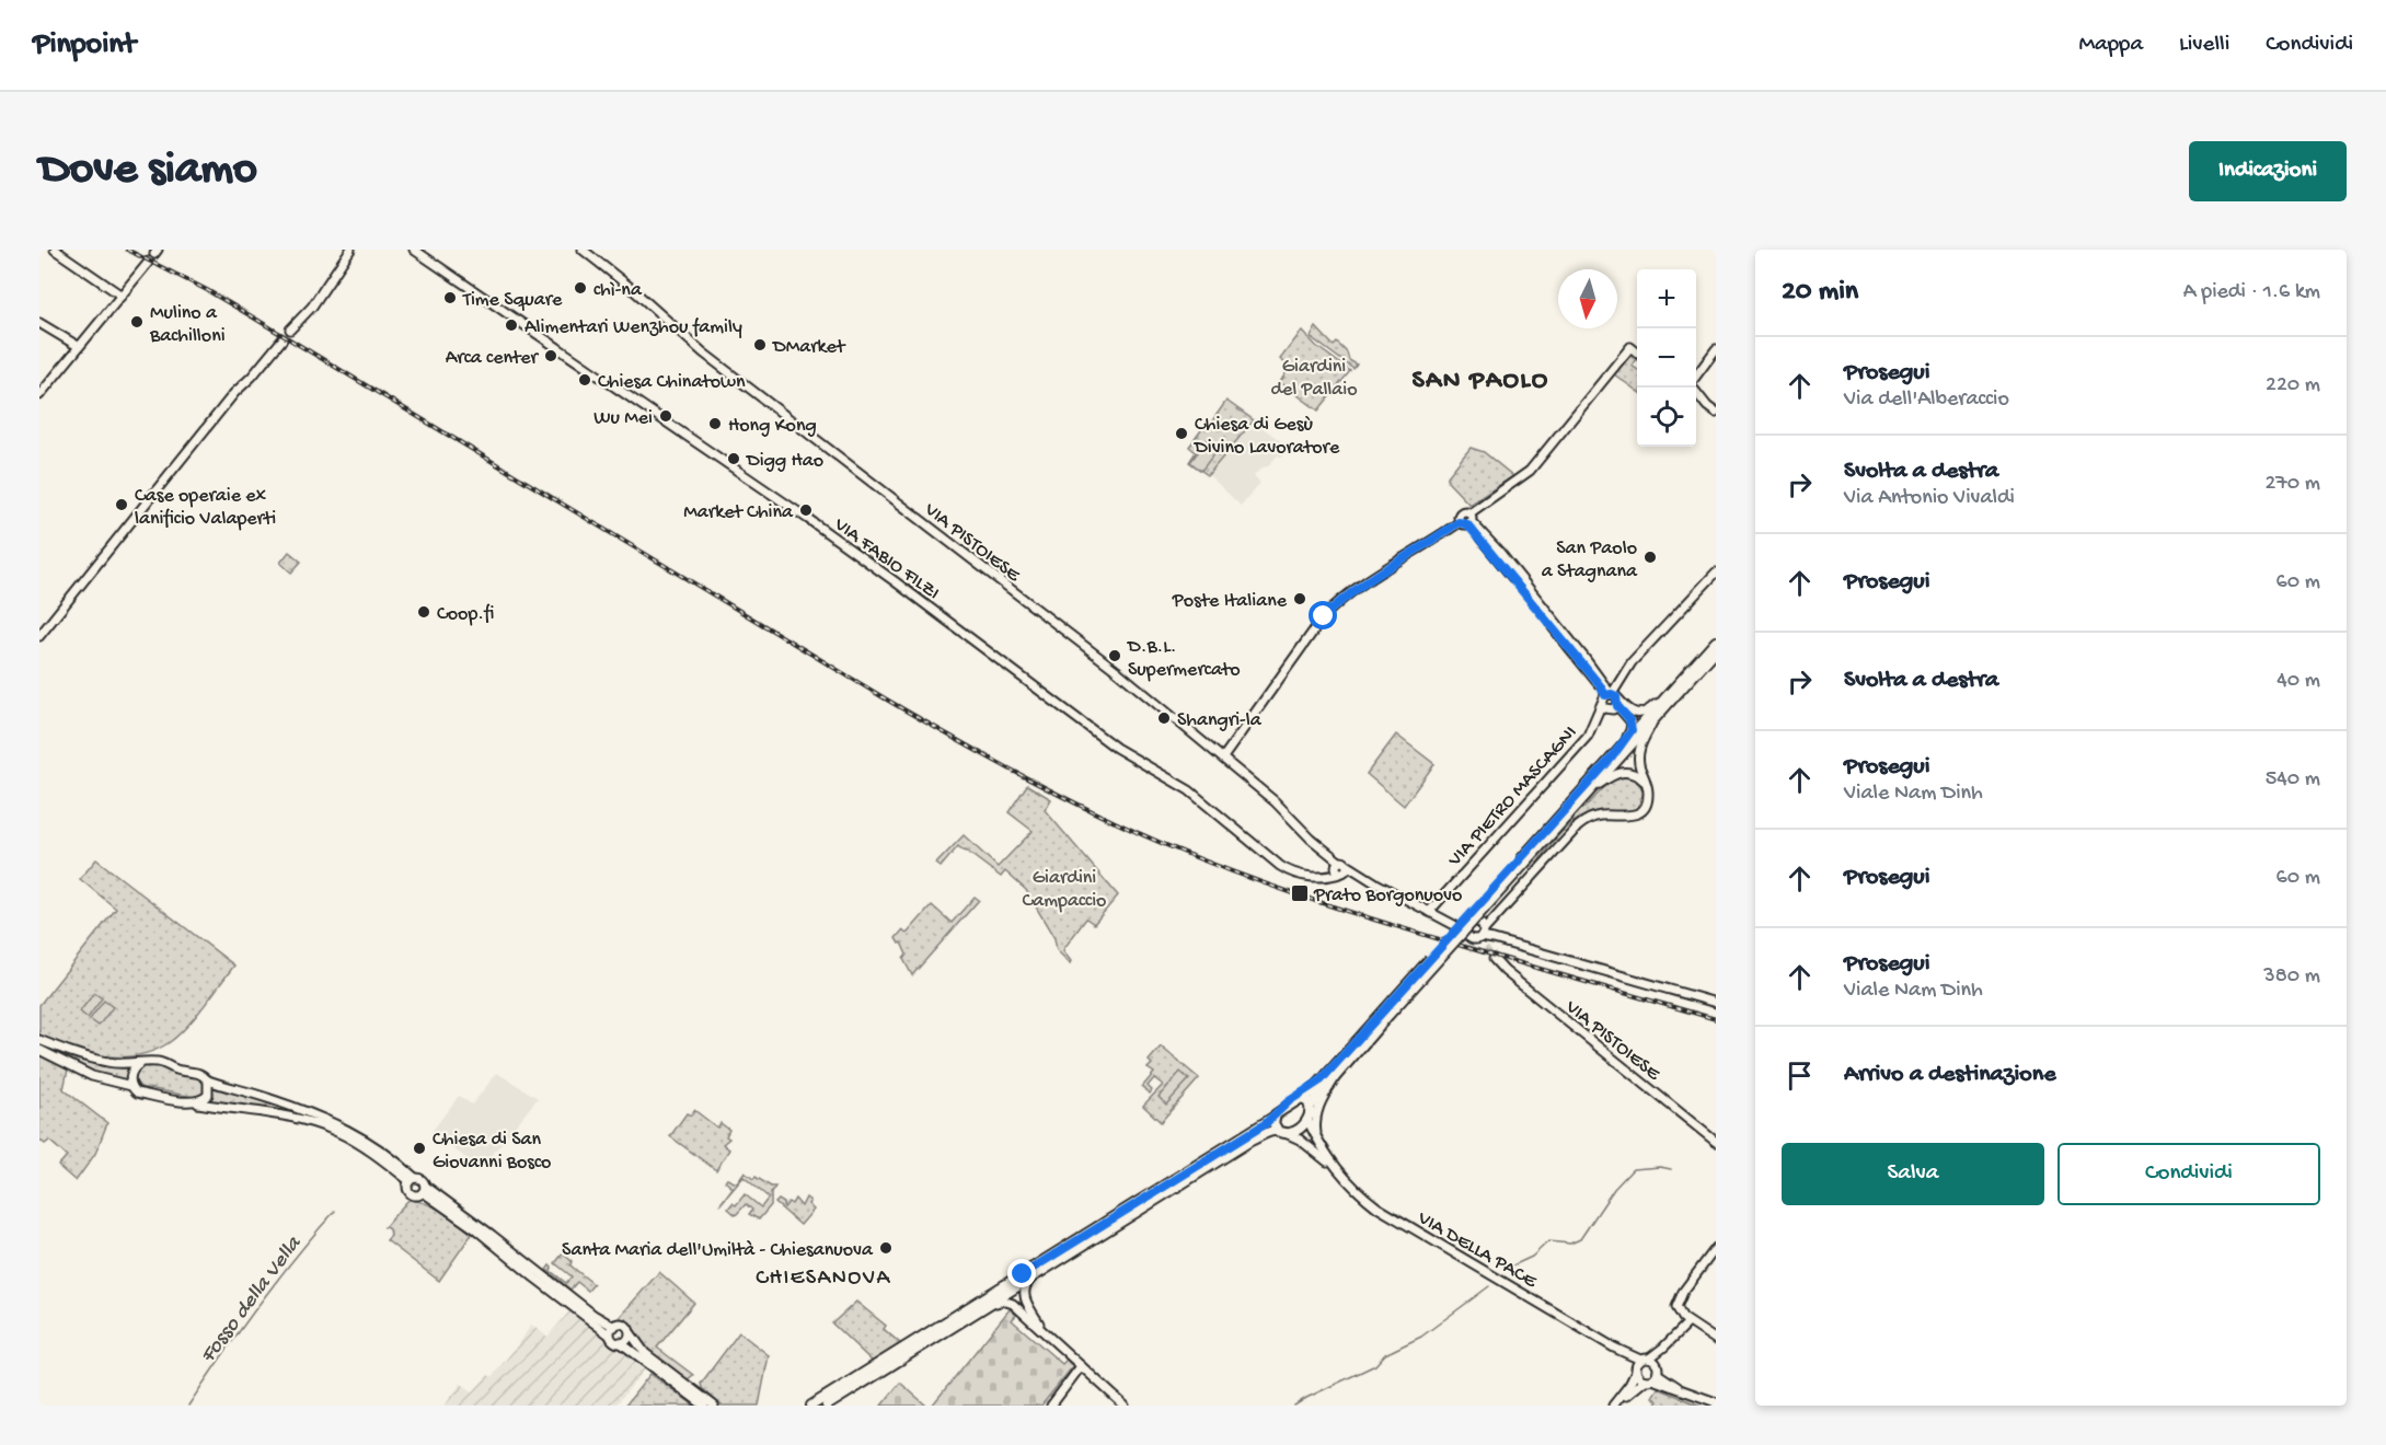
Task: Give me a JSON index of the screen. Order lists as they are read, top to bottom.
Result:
{
  "streets": {
    "street": [
      "VIA PISTOIESE",
      "VIA FABIO FILZI",
      "VIA PIETRO MASCAGNI",
      "VIA DELLA PACE"
    ]
  },
  "crossings": [
    ["VIA PISTOIESE", "VIA FABIO FILZI"],
    ["VIA PISTOIESE", "VIA PIETRO MASCAGNI"]
  ],
  "districts": ["SAN PAOLO", "CHIESANOVA"],
  "water": ["Fosso della Vella"],
  "parks": ["Giardini del Pallaio", "Giardini Campaccio"],
  "places": {
    "other": [
      "chì-na",
      "Time Square",
      "Mulino a Bachilloni",
      "Alimentari Wenzhou family",
      "DMarket",
      "Arca center",
      "Chiesa Chinatown",
      "Wu Mei",
      "Hong Kong",
      "Chiesa di Gesù Divino Lavoratore",
      "Digg Hao",
      "Case operaie ex lanificio Valaperti",
      "Market China",
      "San Paolo a Stagnana",
      "Poste Italiane",
      "Coop.fi",
      "D.B.L. Supermercato",
      "Shangri-la",
      "Chiesa di San Giovanni Bosco",
      "Santa Maria dell'Umiltà - Chiesanuova"
    ],
    "transit": ["Prato Borgonuovo"]
  },
  "north": "bottom",
  "page": {
    "header": "Pinpoint",
    "nav": ["Mappa", "Livelli", "Condividi"],
    "buttons": [
      "Indicazioni",
      ["Salva", "Condividi"]
    ],
    "title": "Dove siamo",
    "heading": ["20 min", "A piedi · 1.6 km"],
    "map_buttons": ["+", "−"],
    "list": [
      ["Prosegui", "Via dell'Alberaccio", "220 m"],
      ["Svolta a destra", "Via Antonio Vivaldi", "270 m"],
      ["Prosegui", "60 m"],
      ["Svolta a destra", "40 m"],
      ["Prosegui", "Viale Nam Dinh", "540 m"],
      ["Prosegui", "60 m"],
      ["Prosegui", "Viale Nam Dinh", "380 m"],
      "Arrivo a destinazione"
    ]
  }
}
